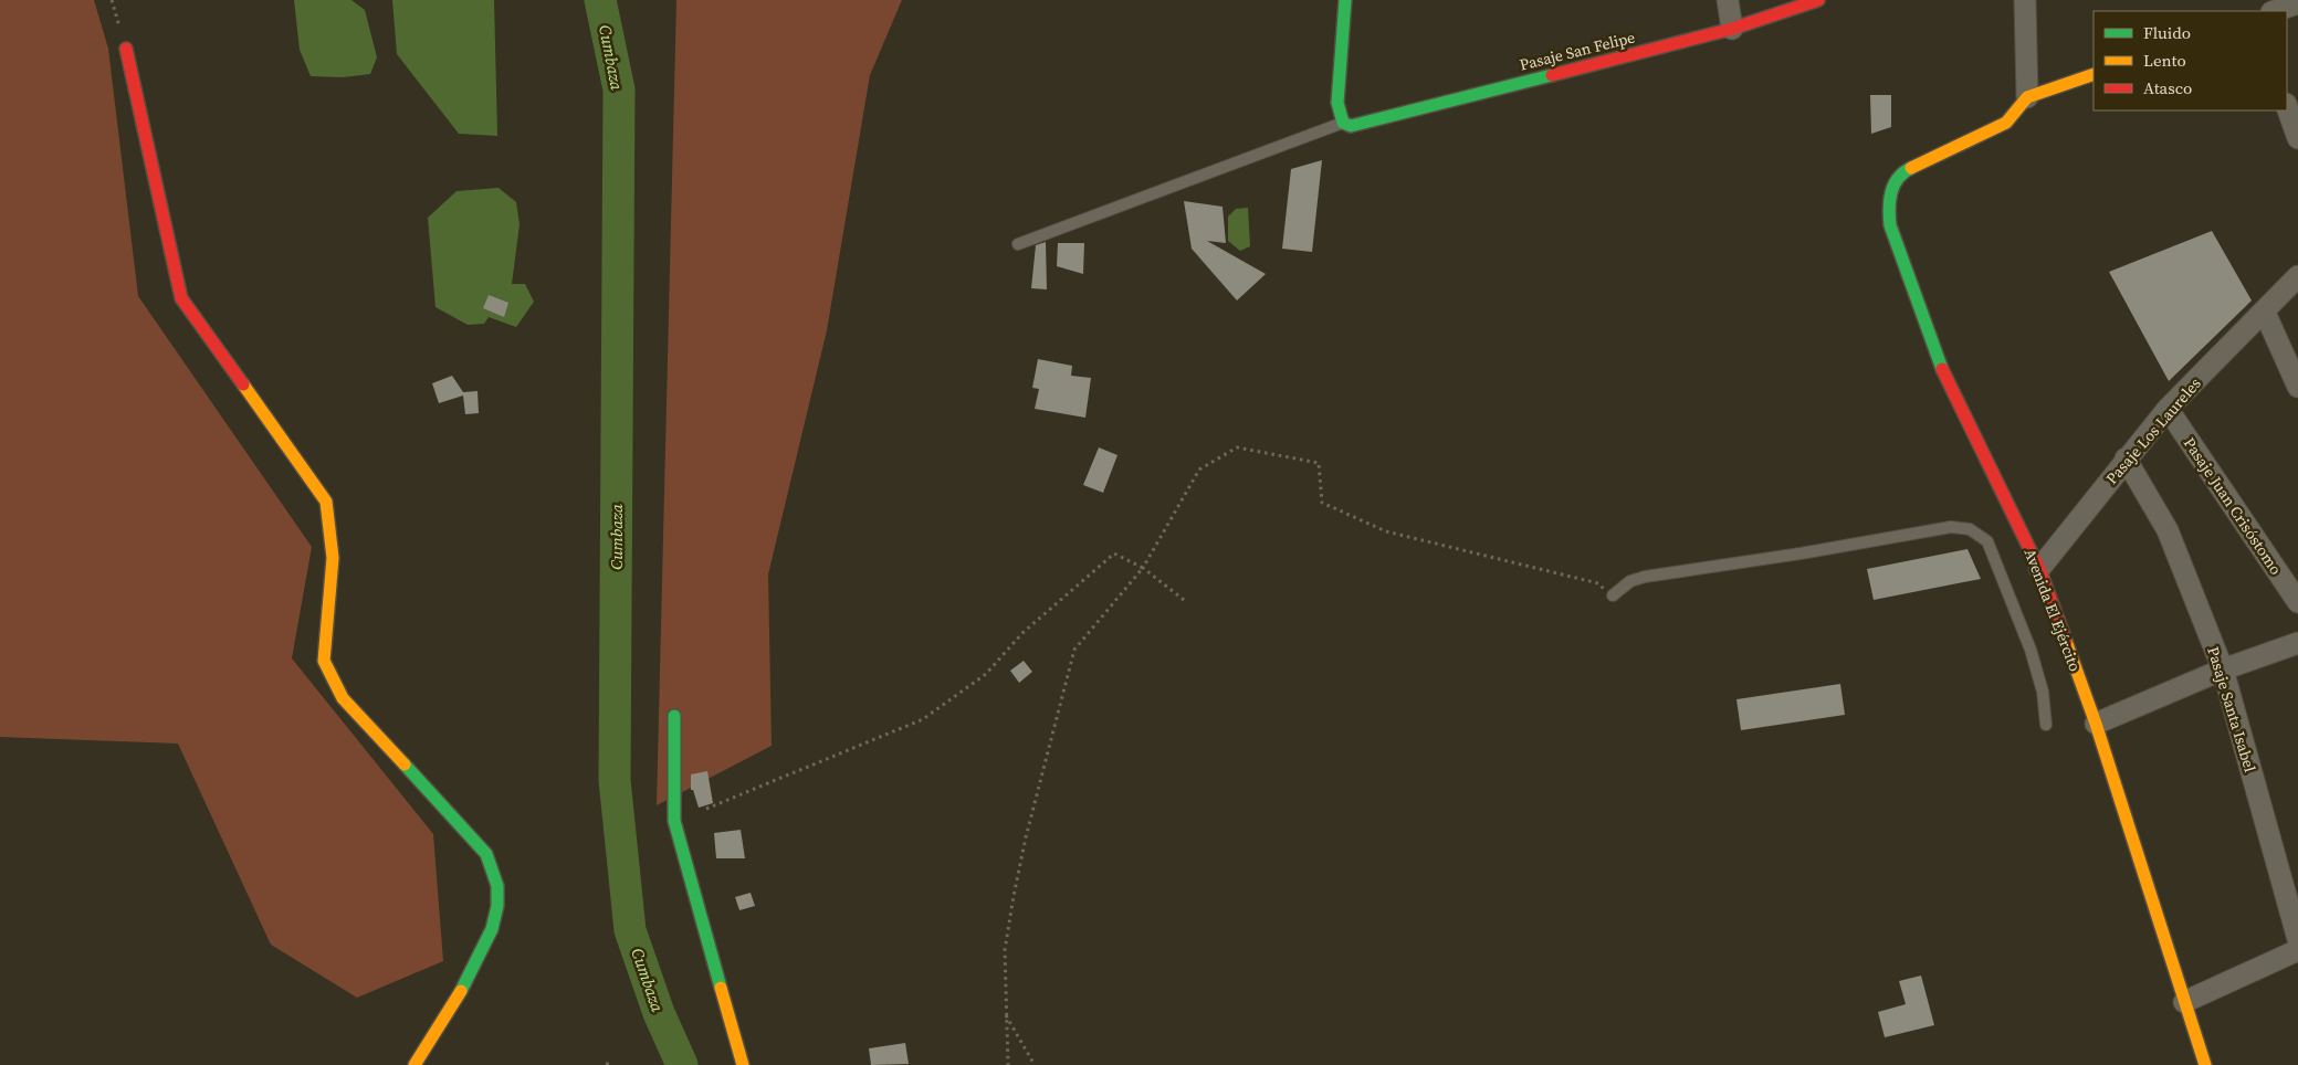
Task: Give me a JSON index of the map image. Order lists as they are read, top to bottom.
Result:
{
  "streets": {
    "street": [
      "Pasaje San Felipe",
      "Pasaje Los Laureles",
      "Pasaje Juan Crisóstomo",
      "Avenida El Ejército",
      "Pasaje Santa Isabel"
    ]
  },
  "crossings": [
    ["Pasaje Los Laureles", "Pasaje Juan Crisóstomo"],
    ["Pasaje Los Laureles", "Avenida El Ejército"],
    ["Pasaje Los Laureles", "Pasaje Santa Isabel"]
  ],
  "water": ["Cumbaza"],
  "legend": ["Fluido", "Lento", "Atasco"]
}
